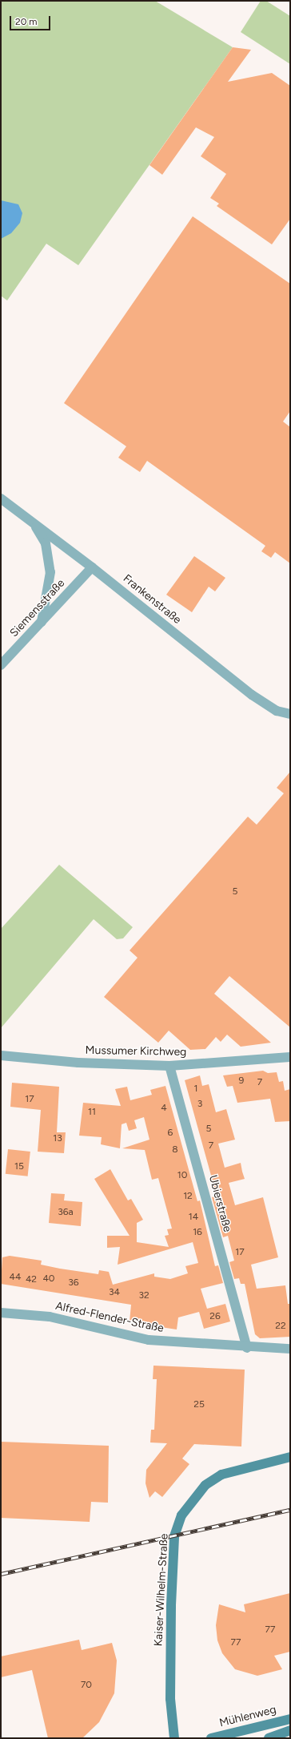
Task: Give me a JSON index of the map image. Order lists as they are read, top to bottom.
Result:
{
  "streets": {
    "main road": ["Kaiser-Wilhelm-Straße", "Mühlenweg"],
    "street": [
      "Frankenstraße",
      "Siemensstraße",
      "Mussumer Kirchweg",
      "Ubierstraße",
      "Alfred-Flender-Straße"
    ]
  },
  "crossings": [
    ["Frankenstraße", "Siemensstraße"],
    ["Mussumer Kirchweg", "Ubierstraße"],
    ["Ubierstraße", "Alfred-Flender-Straße"]
  ],
  "house_numbers": [
    "5",
    "9",
    "7",
    "1",
    "17",
    "3",
    "4",
    "11",
    "5",
    "6",
    "13",
    "7",
    "8",
    "15",
    "10",
    "12",
    "36a",
    "14",
    "16",
    "17",
    "44",
    "40",
    "42",
    "36",
    "34",
    "32",
    "26",
    "22",
    "25",
    "77",
    "77",
    "70"
  ],
  "scale_bar": "20 m"
}
